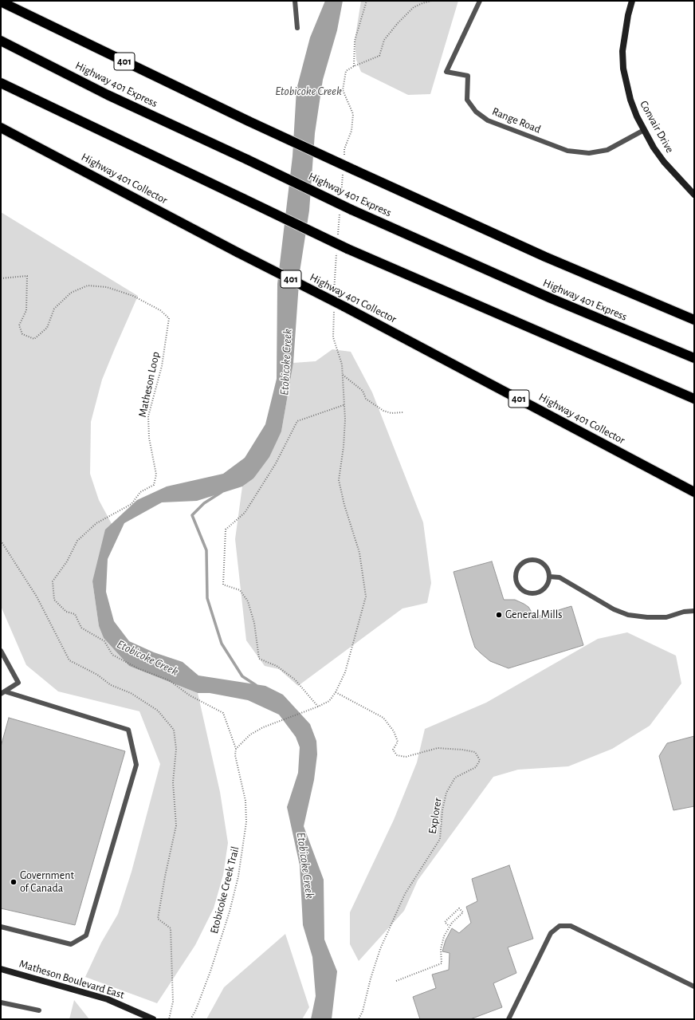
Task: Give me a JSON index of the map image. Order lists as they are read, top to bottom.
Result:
{
  "streets": {
    "highway": ["401", "Highway 401 Express", "Highway 401 Collector"],
    "street": ["Convair Drive", "Matheson Boulevard East"],
    "lane": ["Range Road"],
    "path": ["Matheson Loop", "Explorer", "Etobicoke Creek Trail"]
  },
  "crossings": [
    ["Range Road", "Convair Drive"],
    ["Matheson Loop", "Etobicoke Creek Trail"]
  ],
  "water": ["Etobicoke Creek"],
  "places": ["General Mills", "Government of Canada"]
}
